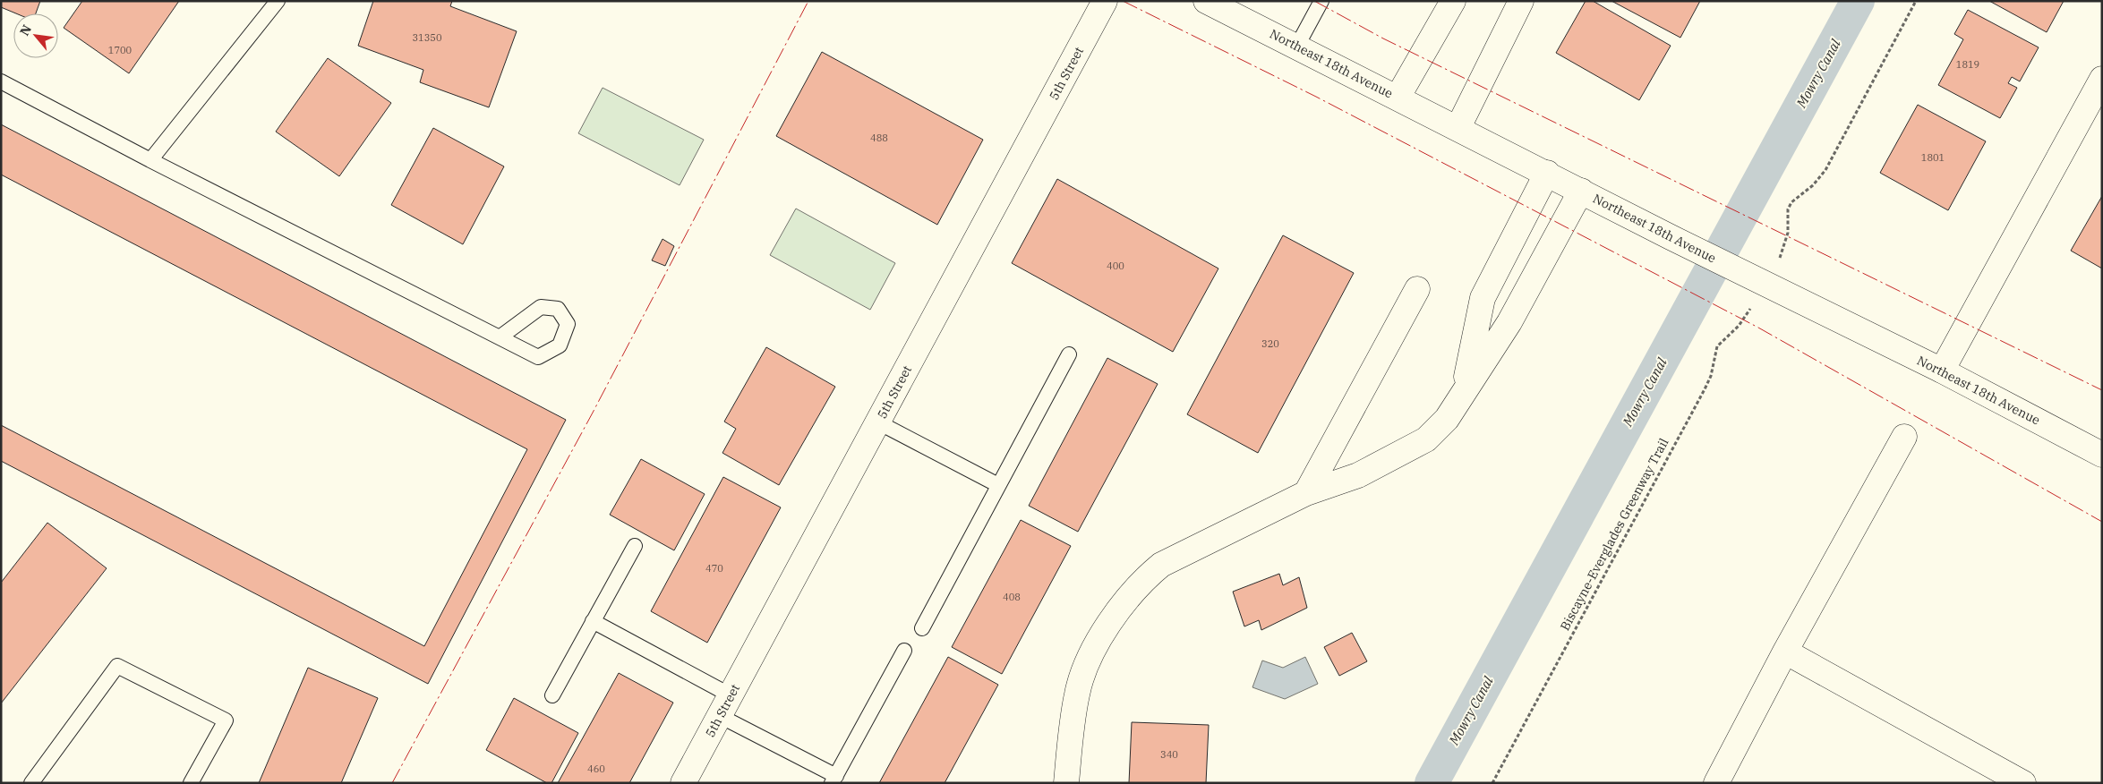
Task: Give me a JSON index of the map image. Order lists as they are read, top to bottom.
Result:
{
  "streets": {
    "street": ["Northeast 18th Avenue", "5th Street"],
    "path": ["Biscayne-Everglades Greenway Trail"]
  },
  "water": ["Mowry Canal"],
  "house_numbers": [
    "31350",
    "1700",
    "1819",
    "488",
    "1801",
    "400",
    "320",
    "470",
    "408",
    "340",
    "460"
  ],
  "north": "top left"
}
